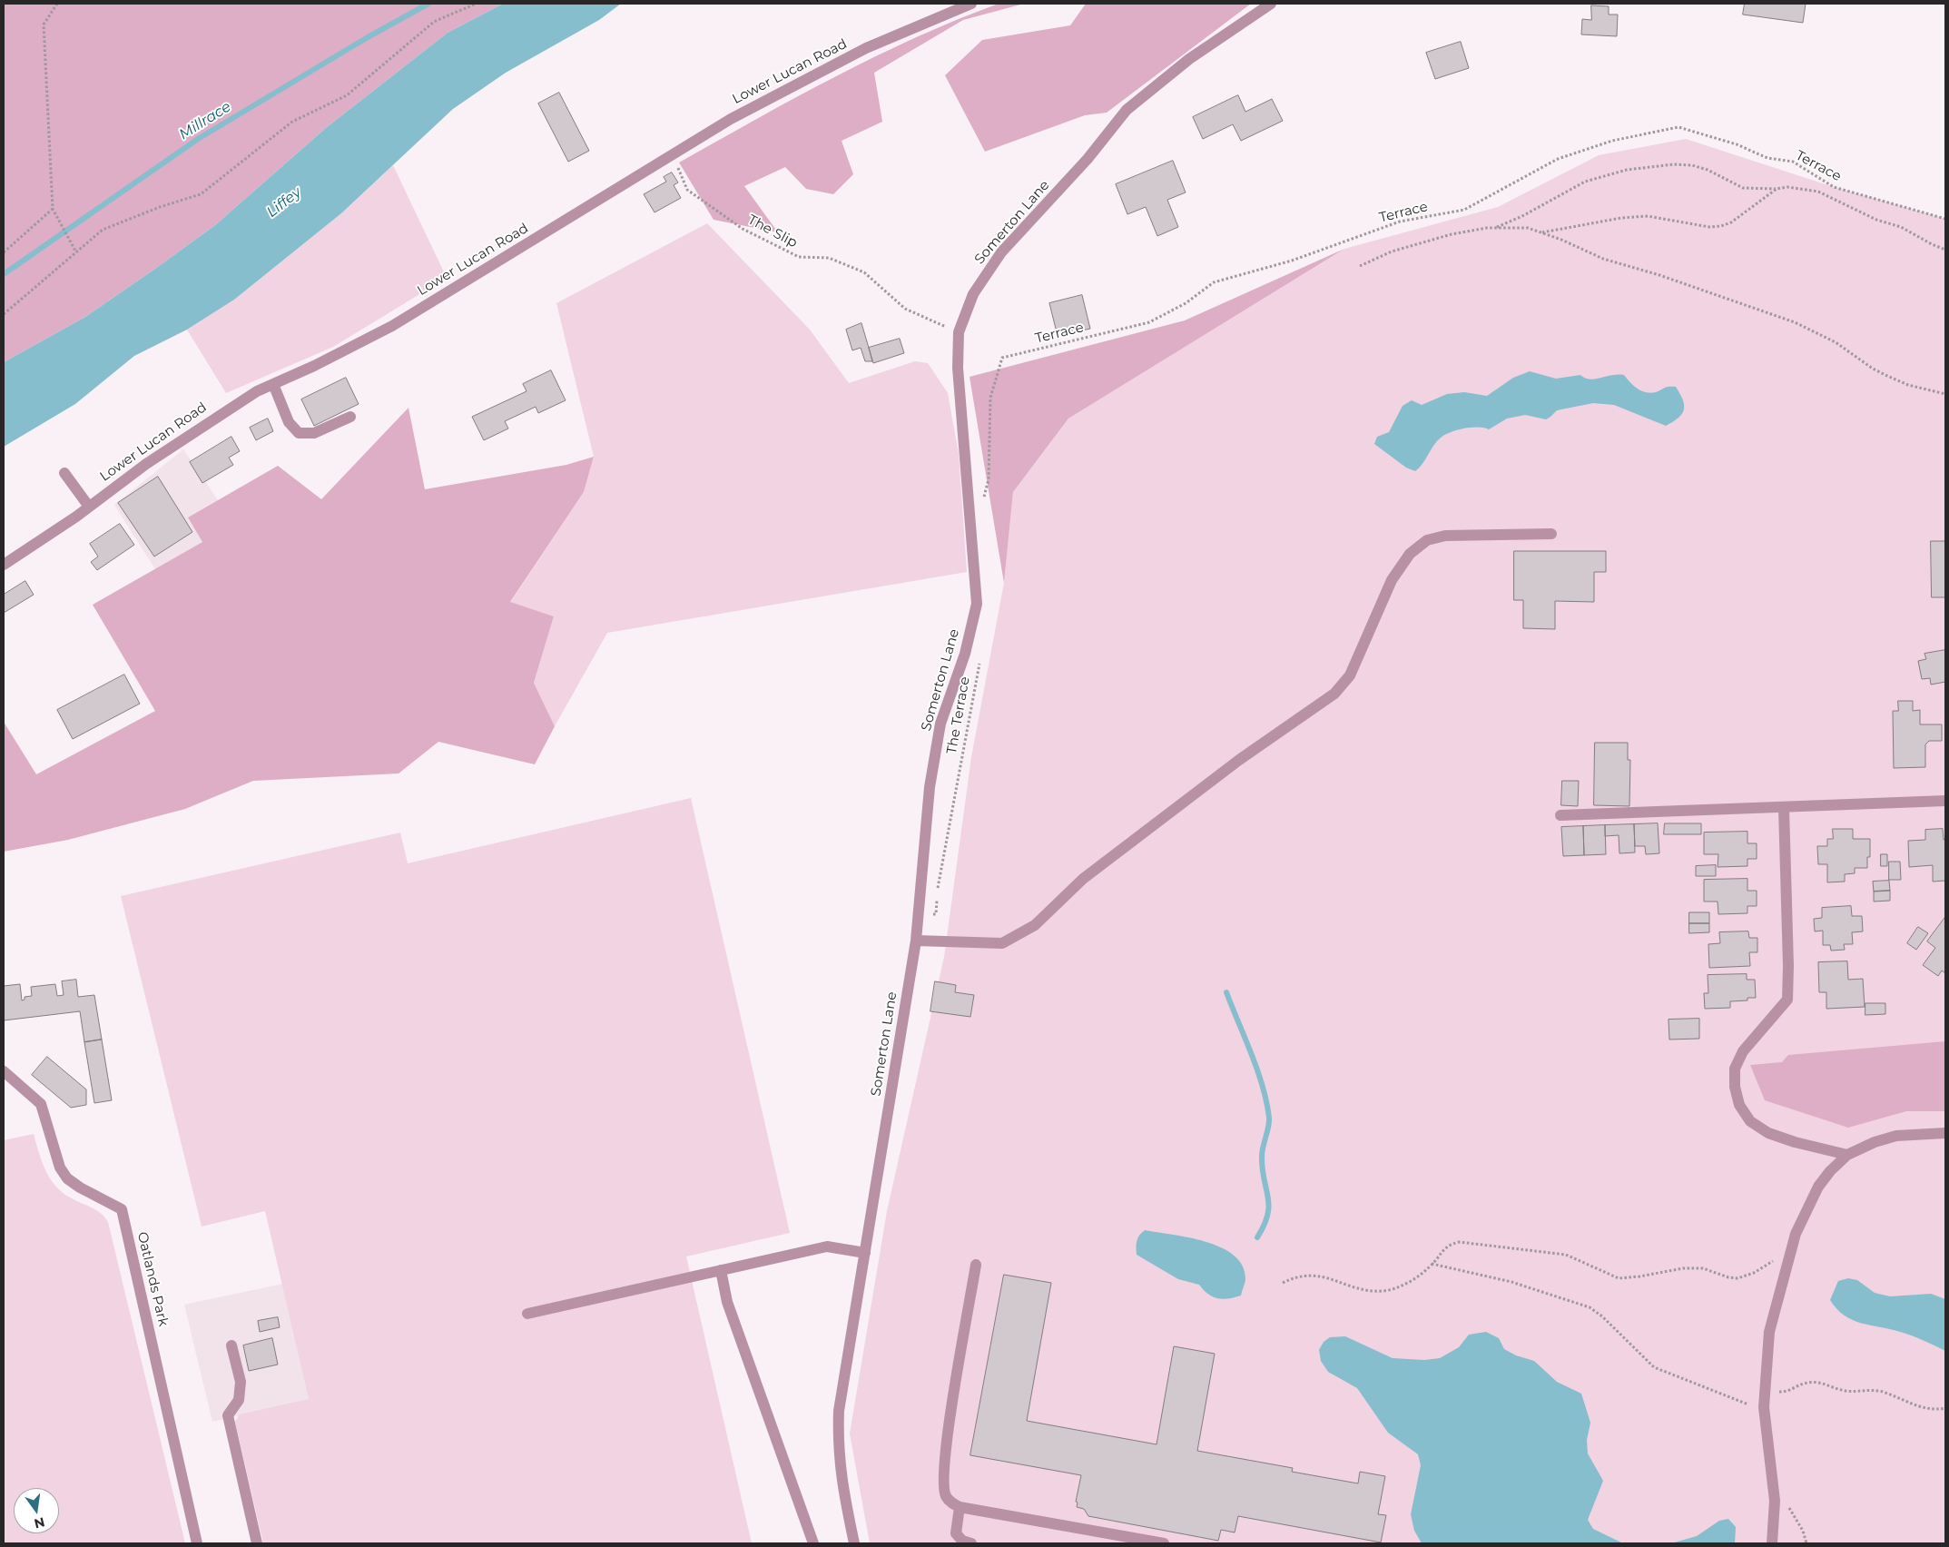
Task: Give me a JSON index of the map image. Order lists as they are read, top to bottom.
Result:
{
  "streets": {
    "street": ["Lower Lucan Road", "Somerton Lane", "Oatlands Park"],
    "path": ["Terrace", "The Slip", "The Terrace"]
  },
  "crossings": [
    ["Lower Lucan Road", "The Slip"],
    ["Somerton Lane", "The Slip"],
    ["Somerton Lane", "The Terrace"]
  ],
  "water": ["Millrace", "Liffey"],
  "north": "bottom"
}
